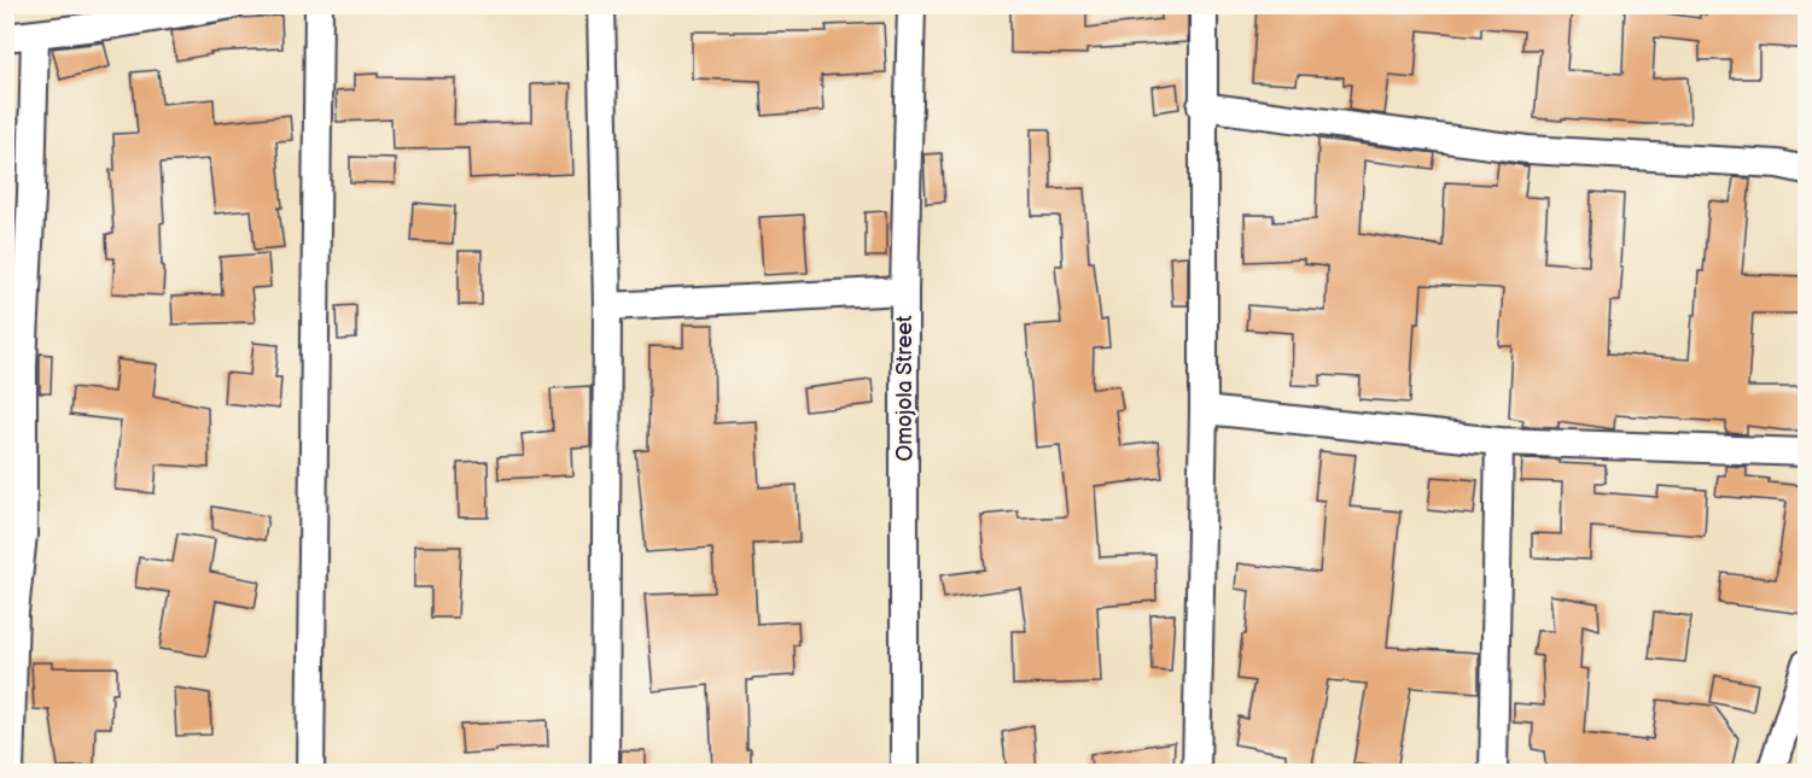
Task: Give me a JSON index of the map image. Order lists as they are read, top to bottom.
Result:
{
  "streets": {
    "street": ["Omojola Street"]
  }
}
